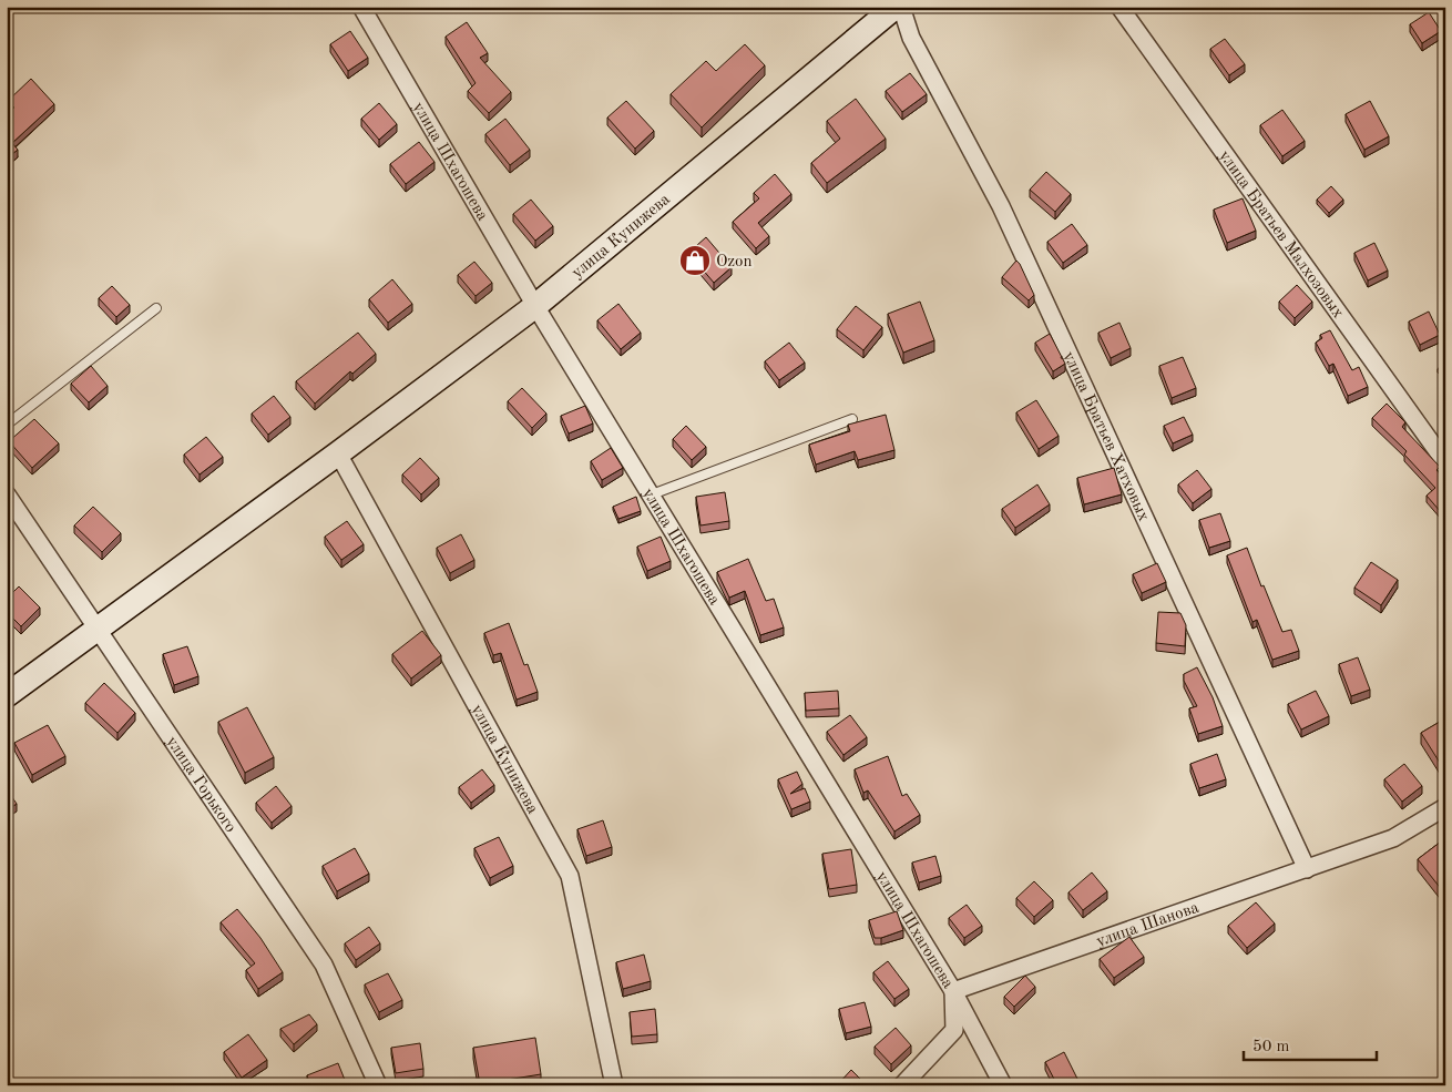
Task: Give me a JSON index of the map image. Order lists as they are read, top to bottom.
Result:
{
  "streets": {
    "street": [
      "улица Шхагошева",
      "улица Братьев Малхозовых",
      "улица Кунижева",
      "улица Братьев Хатховых",
      "улица Горького",
      "улица Шанова"
    ]
  },
  "crossings": [
    ["улица Шхагошева", "улица Кунижева"],
    ["улица Шхагошева", "улица Шанова"],
    ["улица Кунижева", "улица Горького"],
    ["улица Братьев Хатховых", "улица Шанова"]
  ],
  "places": {
    "shop": ["Ozon"]
  },
  "scale_bar": "50 m"
}
